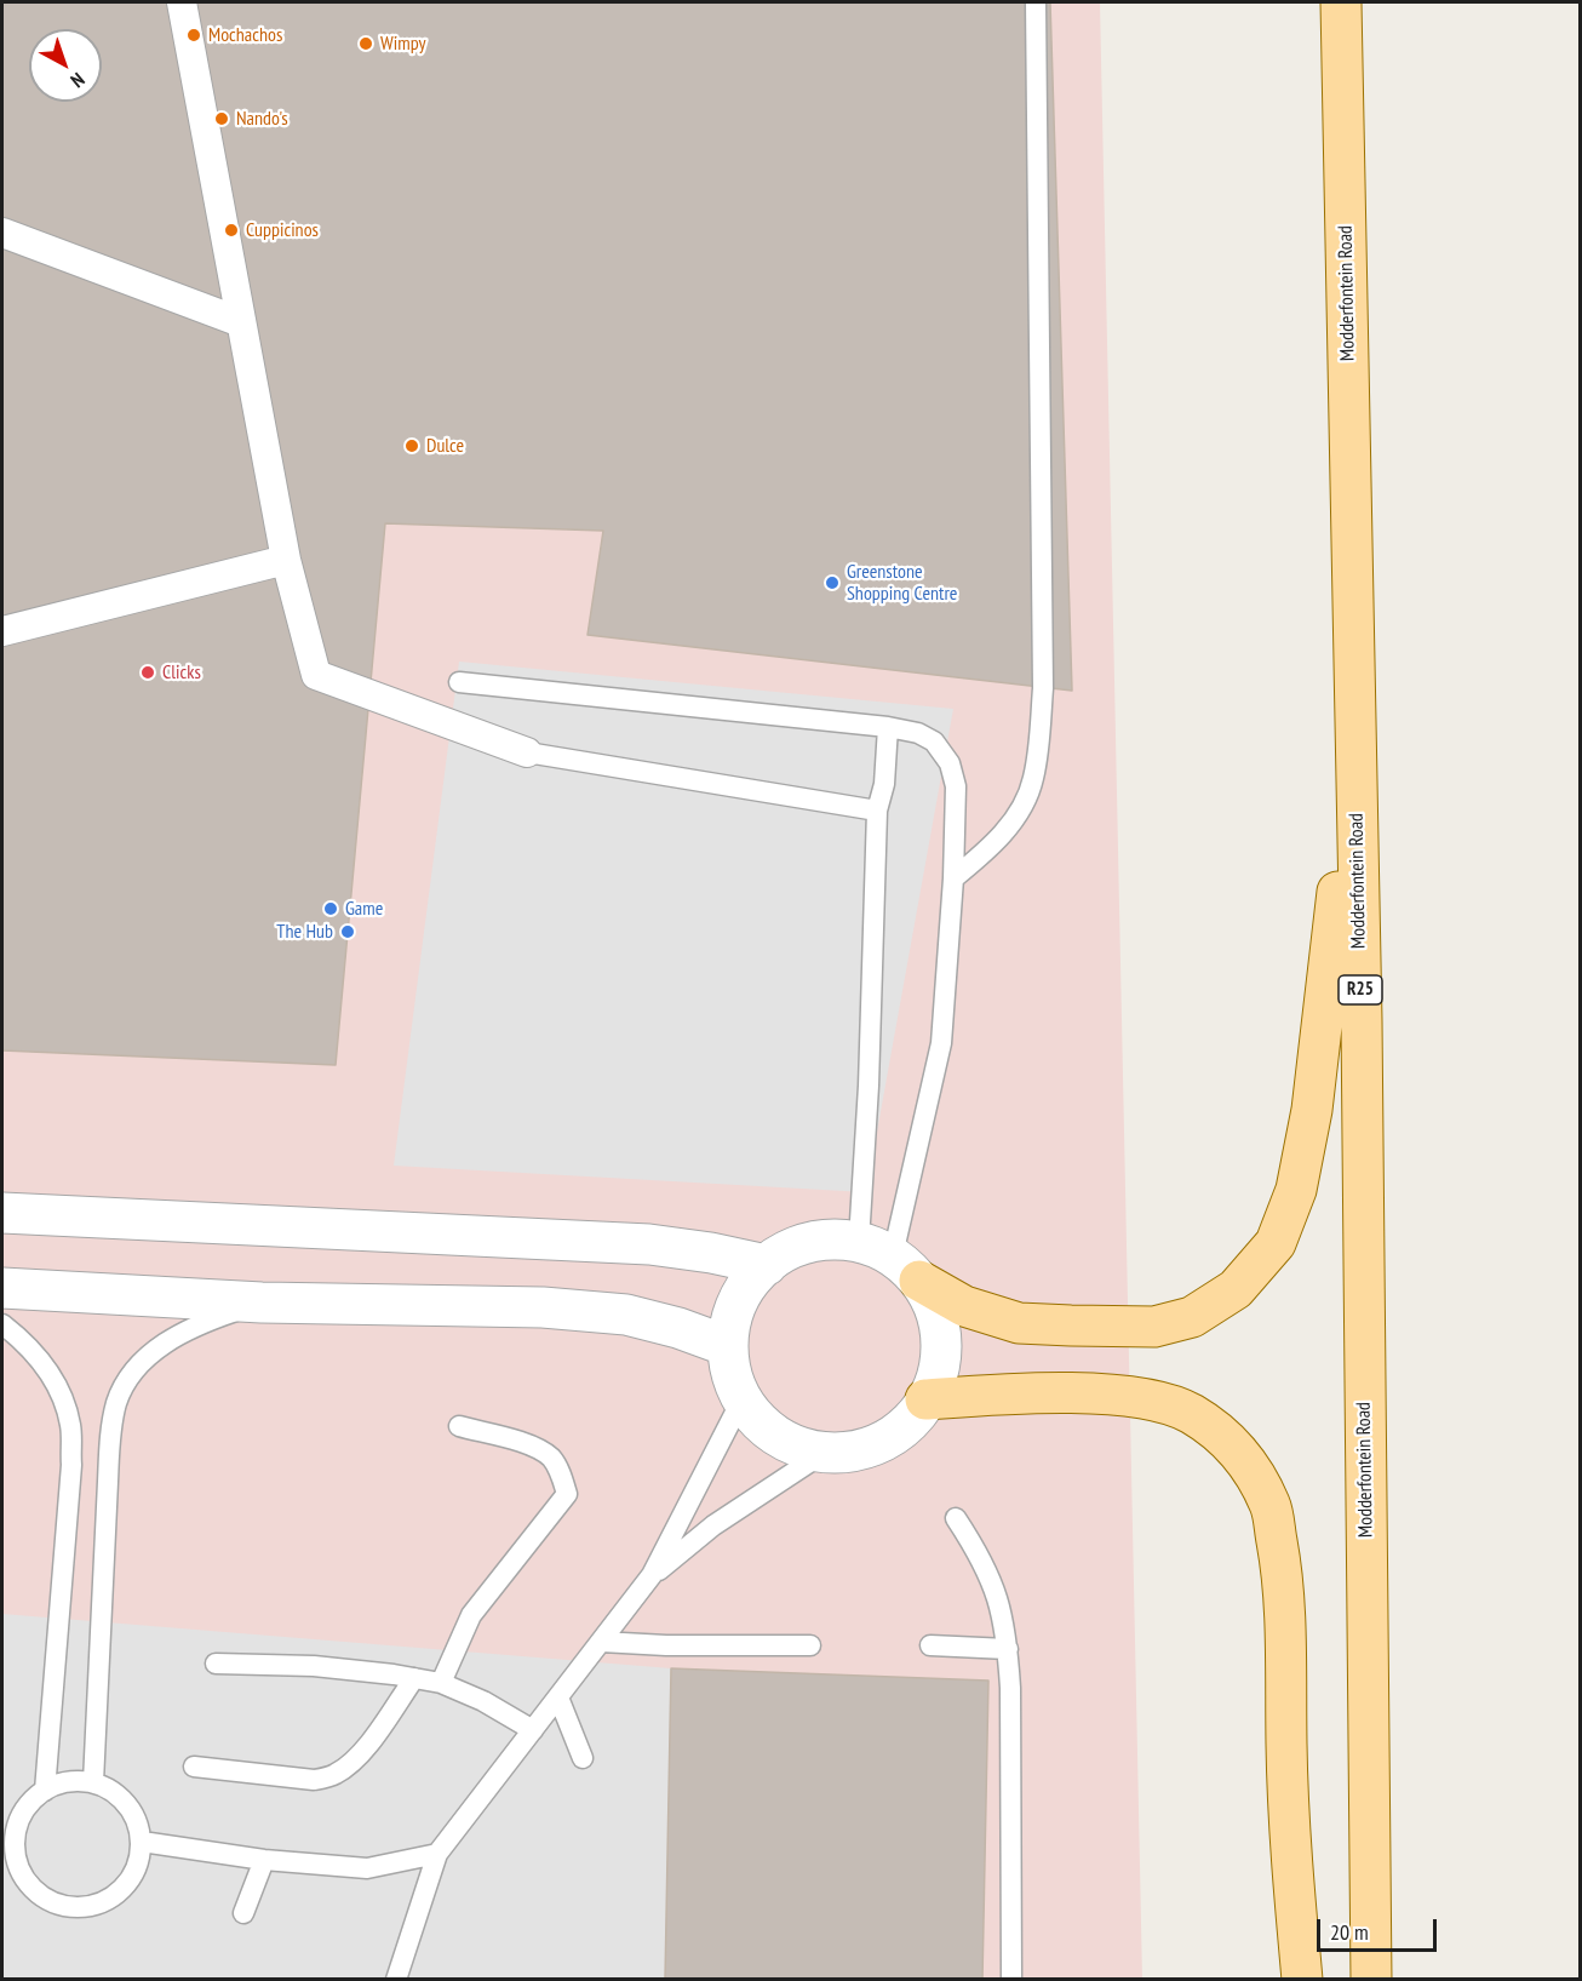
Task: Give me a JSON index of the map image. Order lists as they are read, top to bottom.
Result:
{
  "streets": {
    "main road": ["Modderfontein Road", "R25"]
  },
  "places": [
    "Mochachos",
    "Wimpy",
    "Nando's",
    "Cuppicinos",
    "Dulce",
    "Greenstone Shopping Centre",
    "Clicks",
    "Game",
    "The Hub"
  ],
  "scale_bar": "20 m",
  "north": "bottom right"
}
